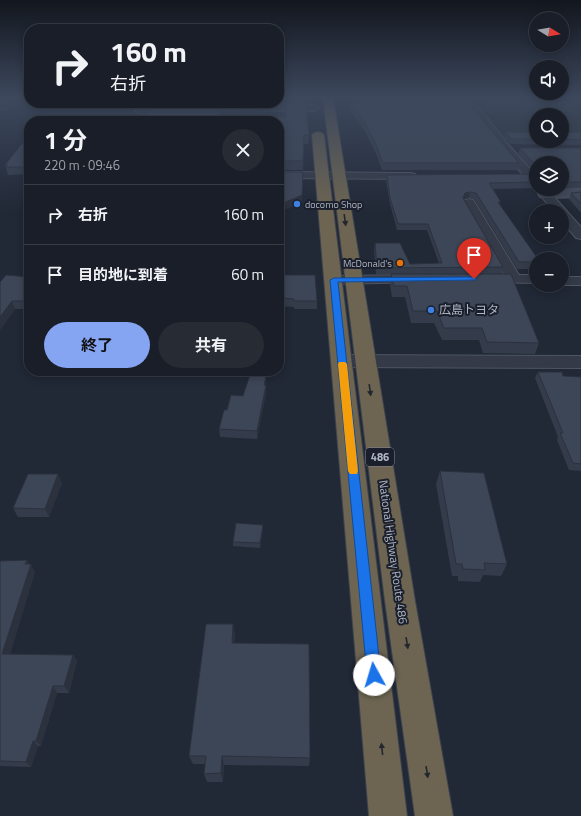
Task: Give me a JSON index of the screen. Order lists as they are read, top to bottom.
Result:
{
  "streets": {
    "highway": ["486", "National Highway Route 486"]
  },
  "places": ["docomo Shop", "McDonald's", "広島トヨタ"],
  "north": "right",
  "page": {
    "map_buttons": ["+", "−"],
    "turn": ["160 m", "右折"],
    "heading": ["1 分", "220 m · 09:46"],
    "list": [
      {
        "name": "右折",
        "value": "160 m"
      },
      {
        "name": "目的地に到着",
        "value": "60 m"
      }
    ],
    "buttons": ["終了", "共有"]
  }
}
